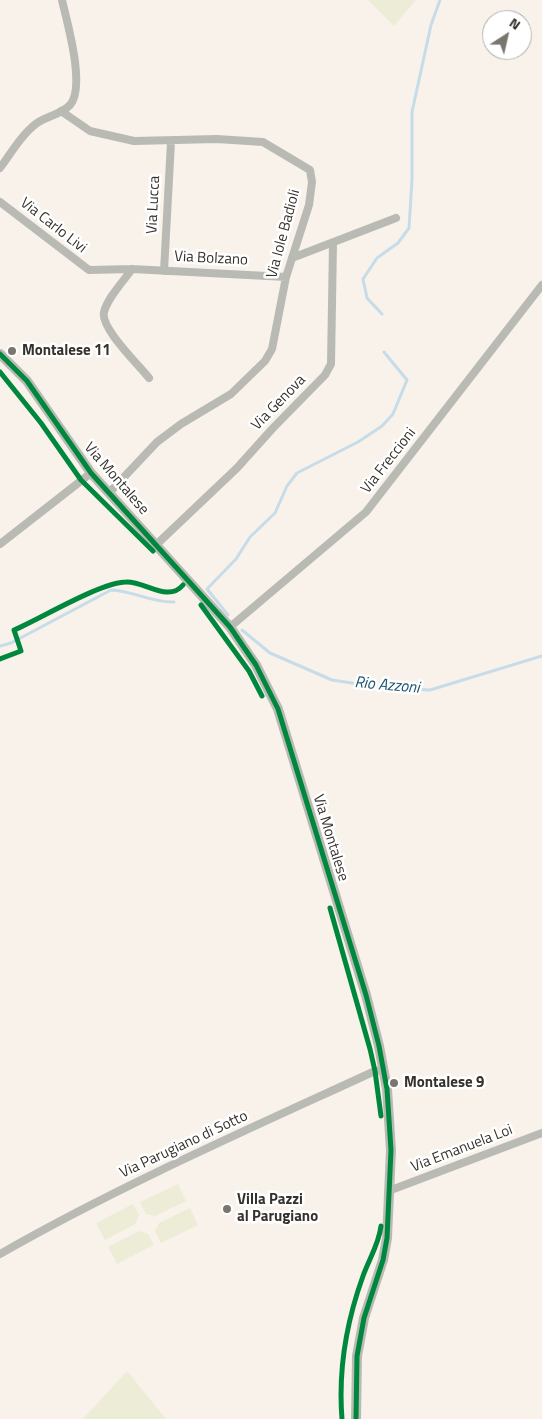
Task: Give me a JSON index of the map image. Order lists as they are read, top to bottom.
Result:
{
  "streets": {
    "street": [
      "Via Lucca",
      "Via Carlo Livi",
      "Via Iole Badioli",
      "Via Bolzano",
      "Via Genova",
      "Via Freccioni",
      "Via Montalese",
      "Via Parugiano di Sotto",
      "Via Emanuela Loi"
    ]
  },
  "crossings": [
    ["Via Lucca", "Via Iole Badioli"],
    ["Via Lucca", "Via Bolzano"],
    ["Via Carlo Livi", "Via Bolzano"],
    ["Via Iole Badioli", "Via Bolzano"],
    ["Via Iole Badioli", "Via Montalese"],
    ["Via Genova", "Via Montalese"],
    ["Via Freccioni", "Via Montalese"],
    ["Via Montalese", "Via Parugiano di Sotto"],
    ["Via Montalese", "Via Emanuela Loi"]
  ],
  "water": ["Rio Azzoni"],
  "places": ["Montalese 11", "Montalese 9", "Villa Pazzi al Parugiano"],
  "north": "top right"
}
